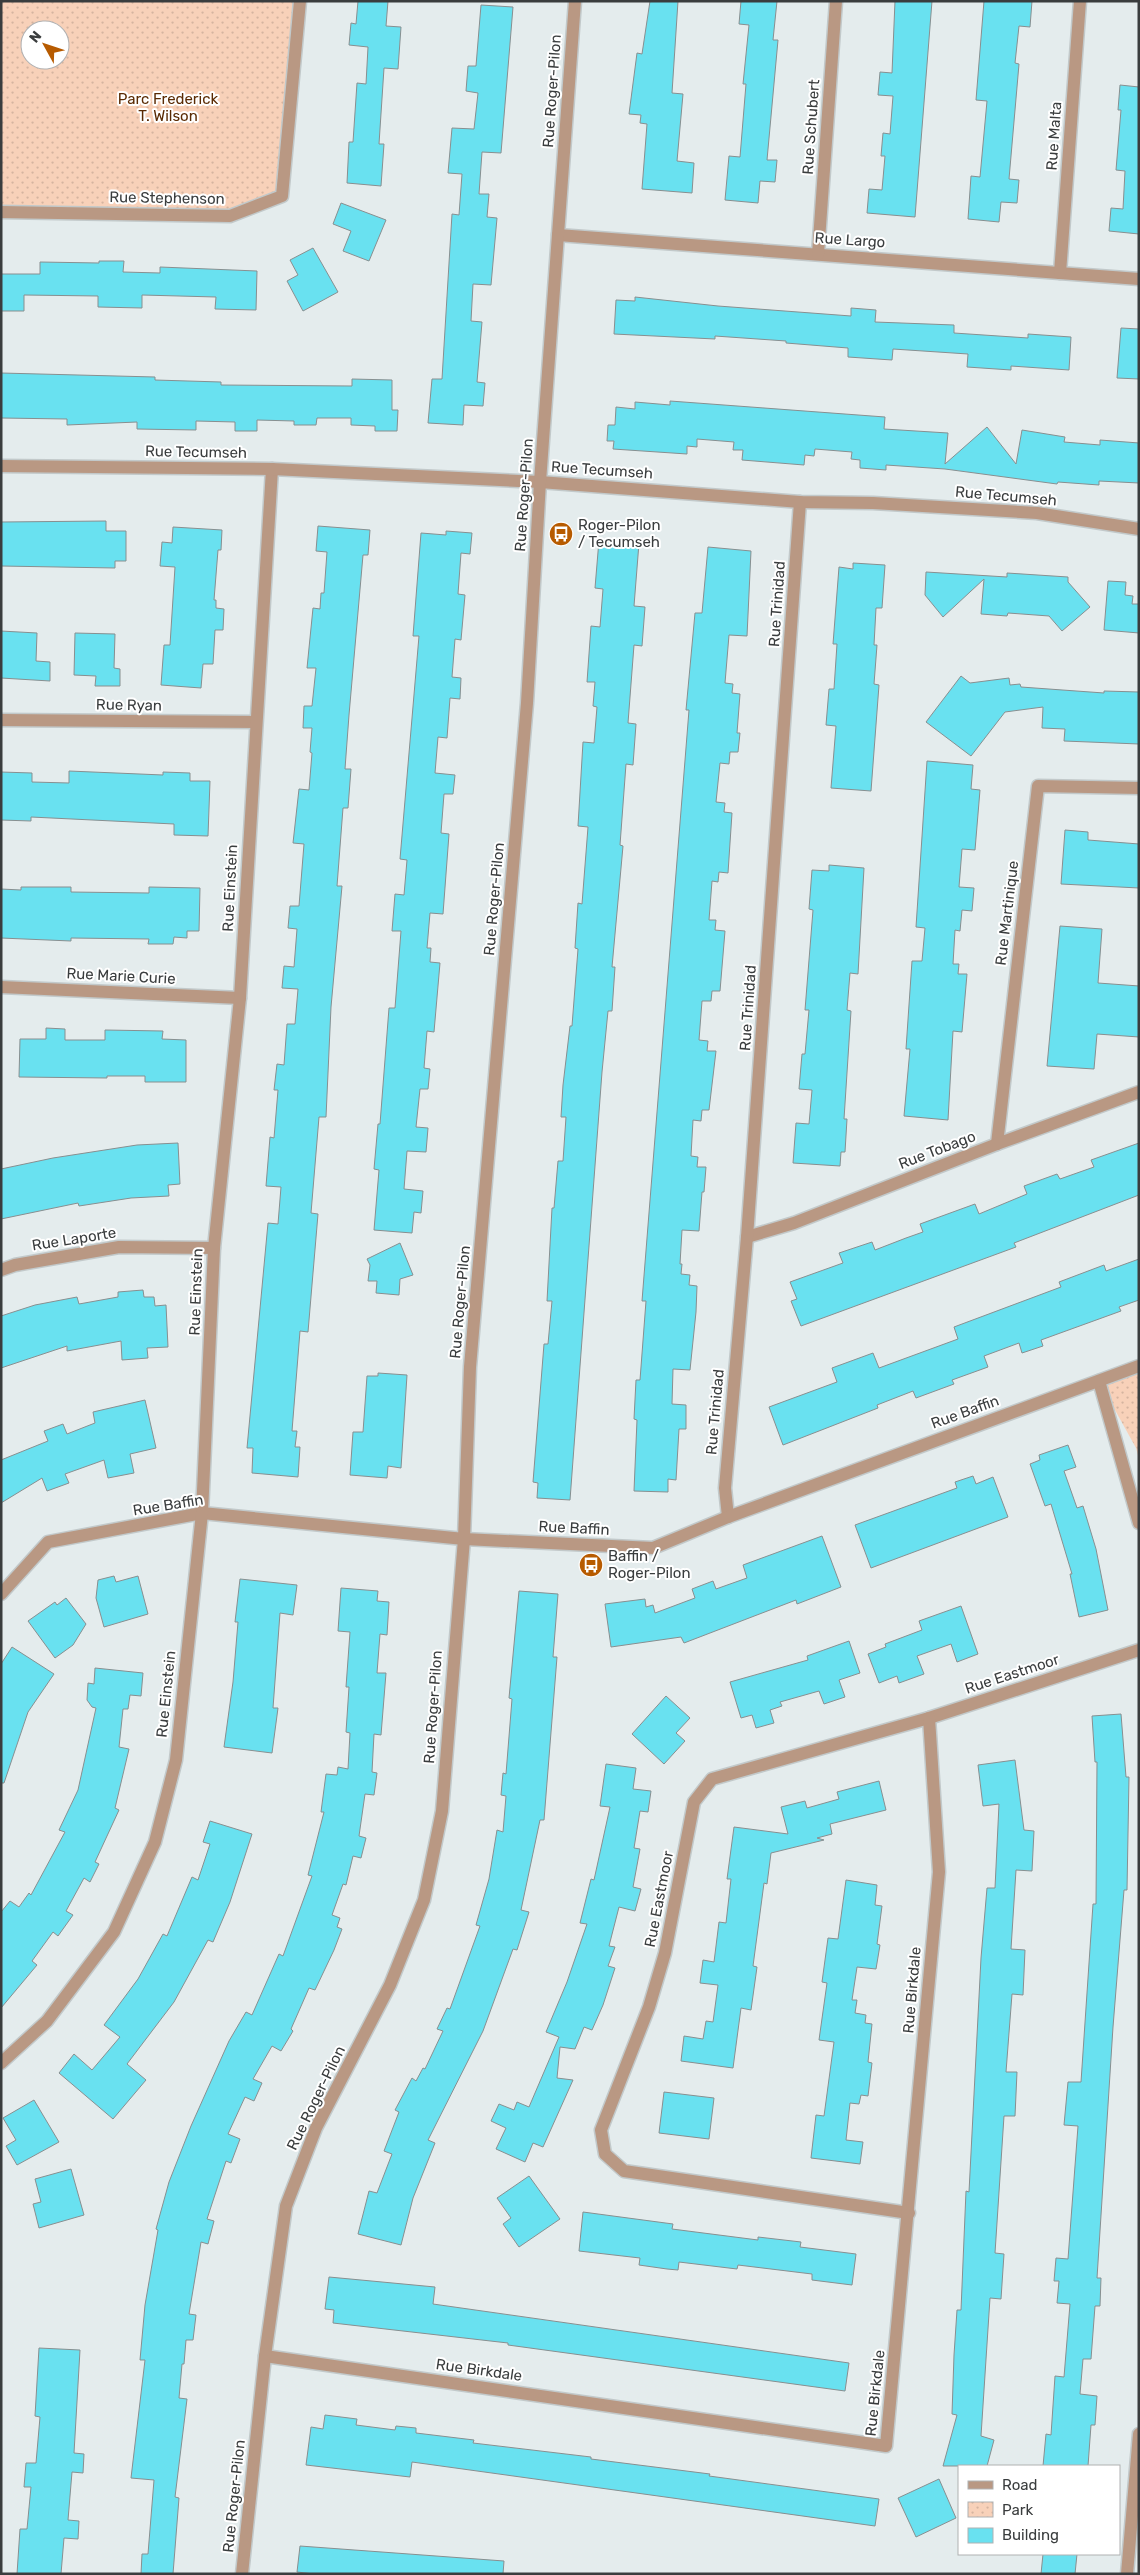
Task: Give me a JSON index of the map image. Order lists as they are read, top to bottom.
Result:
{
  "streets": {
    "street": [
      "Rue Roger-Pilon",
      "Rue Schubert",
      "Rue Malta",
      "Rue Stephenson",
      "Rue Largo",
      "Rue Tecumseh",
      "Rue Trinidad",
      "Rue Ryan",
      "Rue Einstein",
      "Rue Martinique",
      "Rue Marie Curie",
      "Rue Tobago",
      "Rue Laporte",
      "Rue Baffin",
      "Rue Eastmoor",
      "Rue Birkdale"
    ]
  },
  "crossings": [
    ["Rue Roger-Pilon", "Rue Largo"],
    ["Rue Roger-Pilon", "Rue Tecumseh"],
    ["Rue Roger-Pilon", "Rue Baffin"],
    ["Rue Roger-Pilon", "Rue Birkdale"],
    ["Rue Schubert", "Rue Largo"],
    ["Rue Malta", "Rue Largo"],
    ["Rue Tecumseh", "Rue Trinidad"],
    ["Rue Tecumseh", "Rue Einstein"],
    ["Rue Trinidad", "Rue Tobago"],
    ["Rue Trinidad", "Rue Baffin"],
    ["Rue Ryan", "Rue Einstein"],
    ["Rue Einstein", "Rue Marie Curie"],
    ["Rue Einstein", "Rue Laporte"],
    ["Rue Einstein", "Rue Baffin"],
    ["Rue Martinique", "Rue Tobago"],
    ["Rue Eastmoor", "Rue Birkdale"]
  ],
  "parks": ["Parc Frederick T. Wilson"],
  "places": {
    "bus stop": ["Roger-Pilon / Tecumseh", "Baffin / Roger-Pilon"]
  },
  "legend": ["Road", "Park", "Building"],
  "north": "top left"
}
